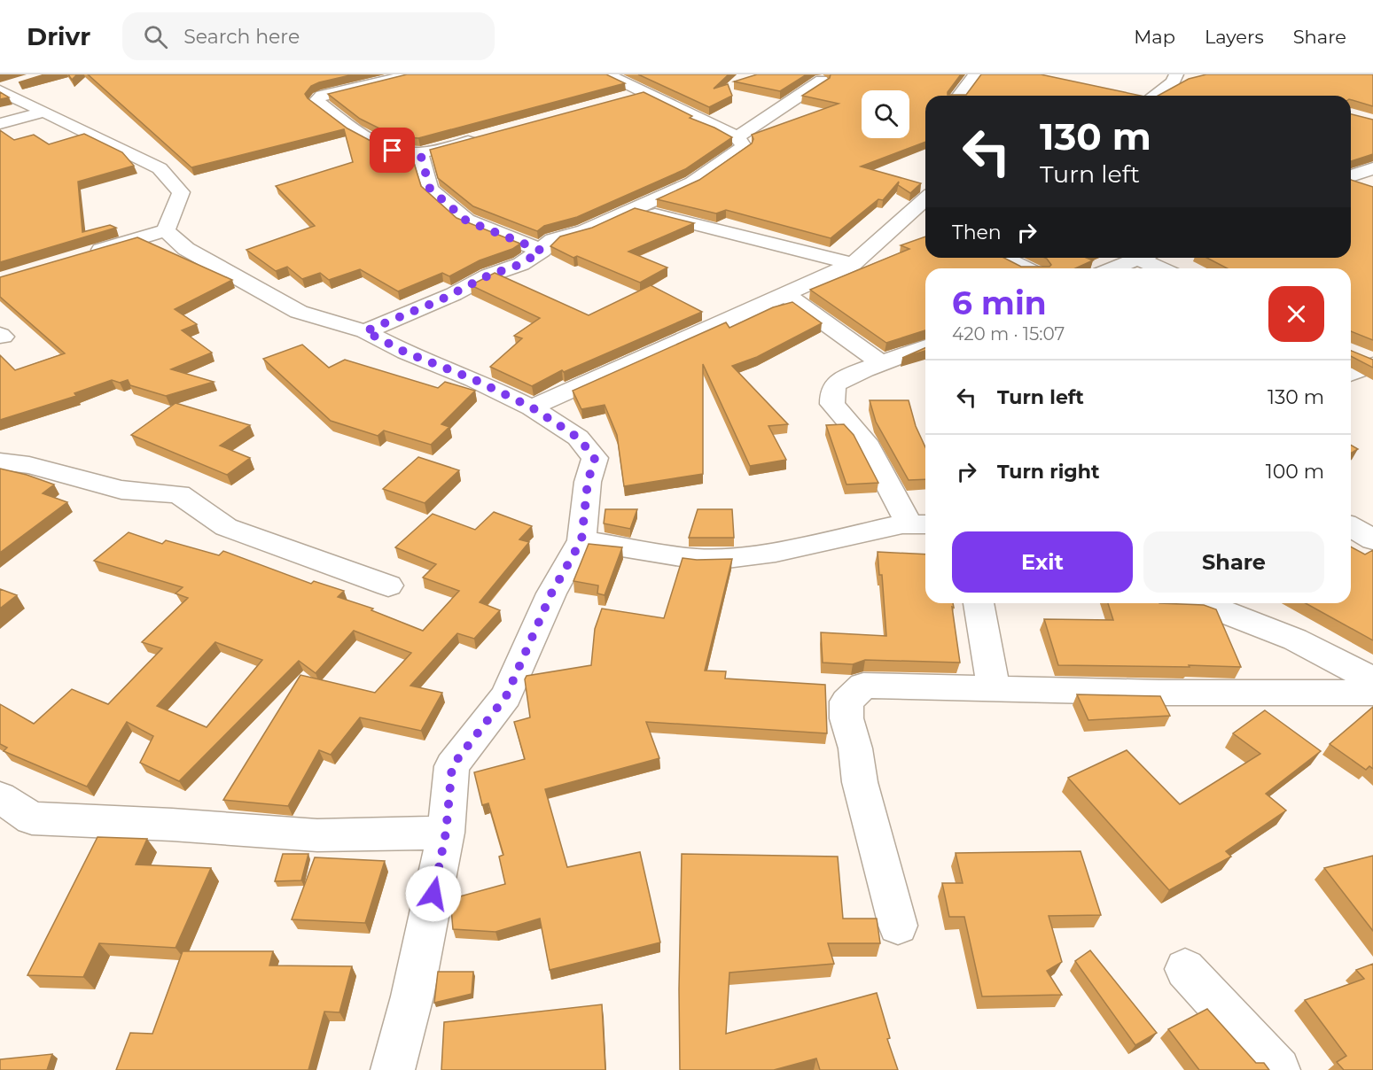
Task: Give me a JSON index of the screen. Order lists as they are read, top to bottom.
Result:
{
  "page": {
    "header": "Drivr",
    "search": "Search here",
    "nav": ["Map", "Layers", "Share"],
    "turn": ["130 m", "Turn left"],
    "then": "Then",
    "heading": ["6 min", "420 m · 15:07"],
    "list": [
      {
        "name": "Turn left",
        "value": "130 m"
      },
      {
        "name": "Turn right",
        "value": "100 m"
      }
    ],
    "buttons": ["Exit", "Share"]
  }
}
